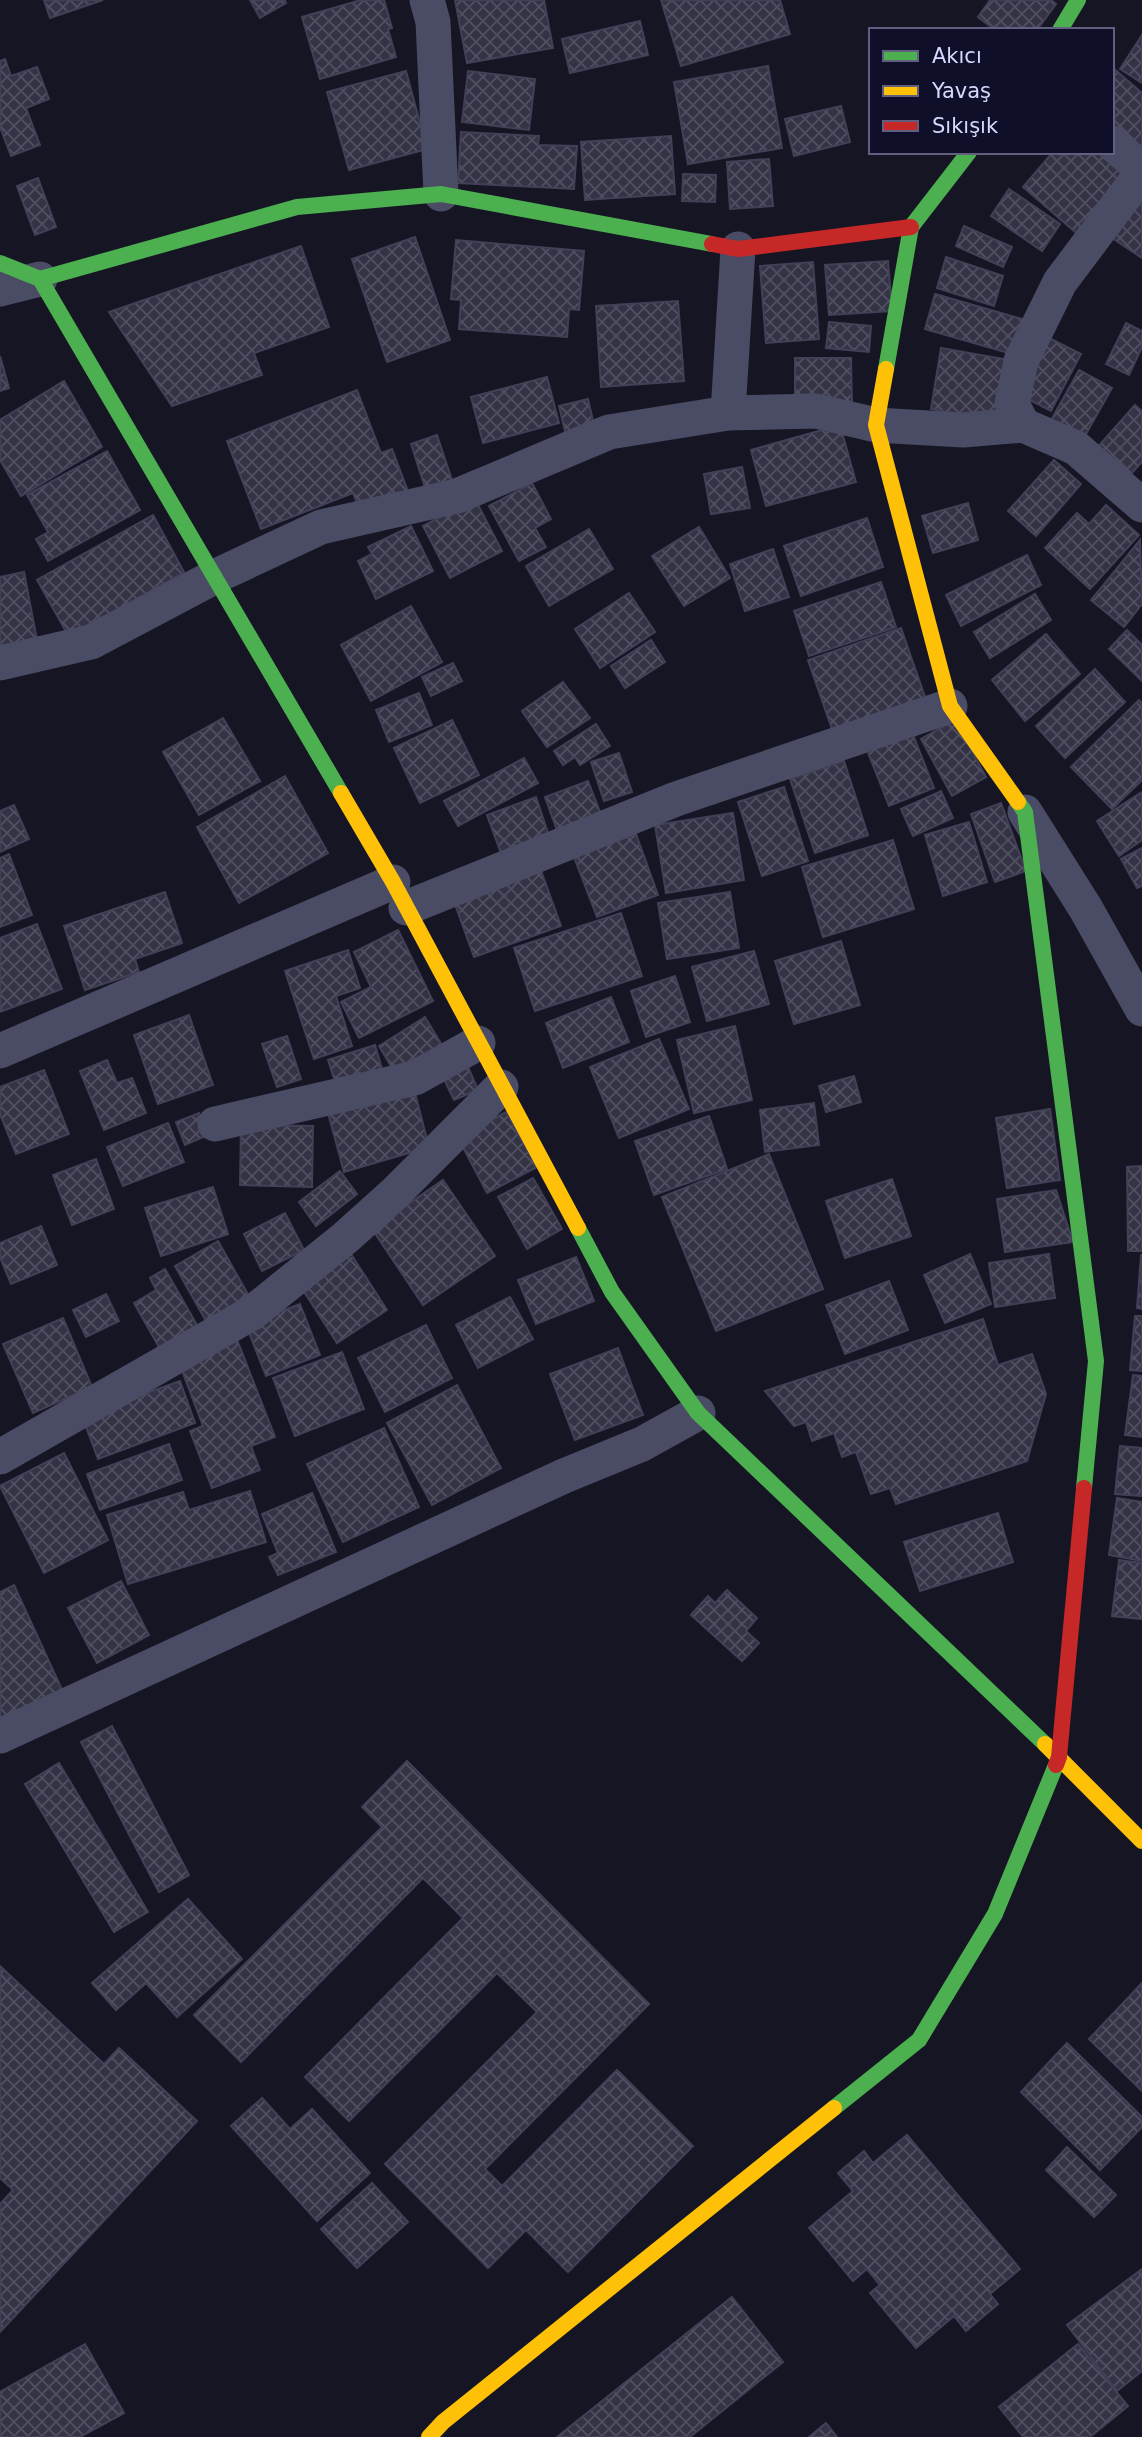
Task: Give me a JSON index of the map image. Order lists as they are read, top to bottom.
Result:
{
  "legend": ["Akıcı", "Yavaş", "Sıkışık"]
}
